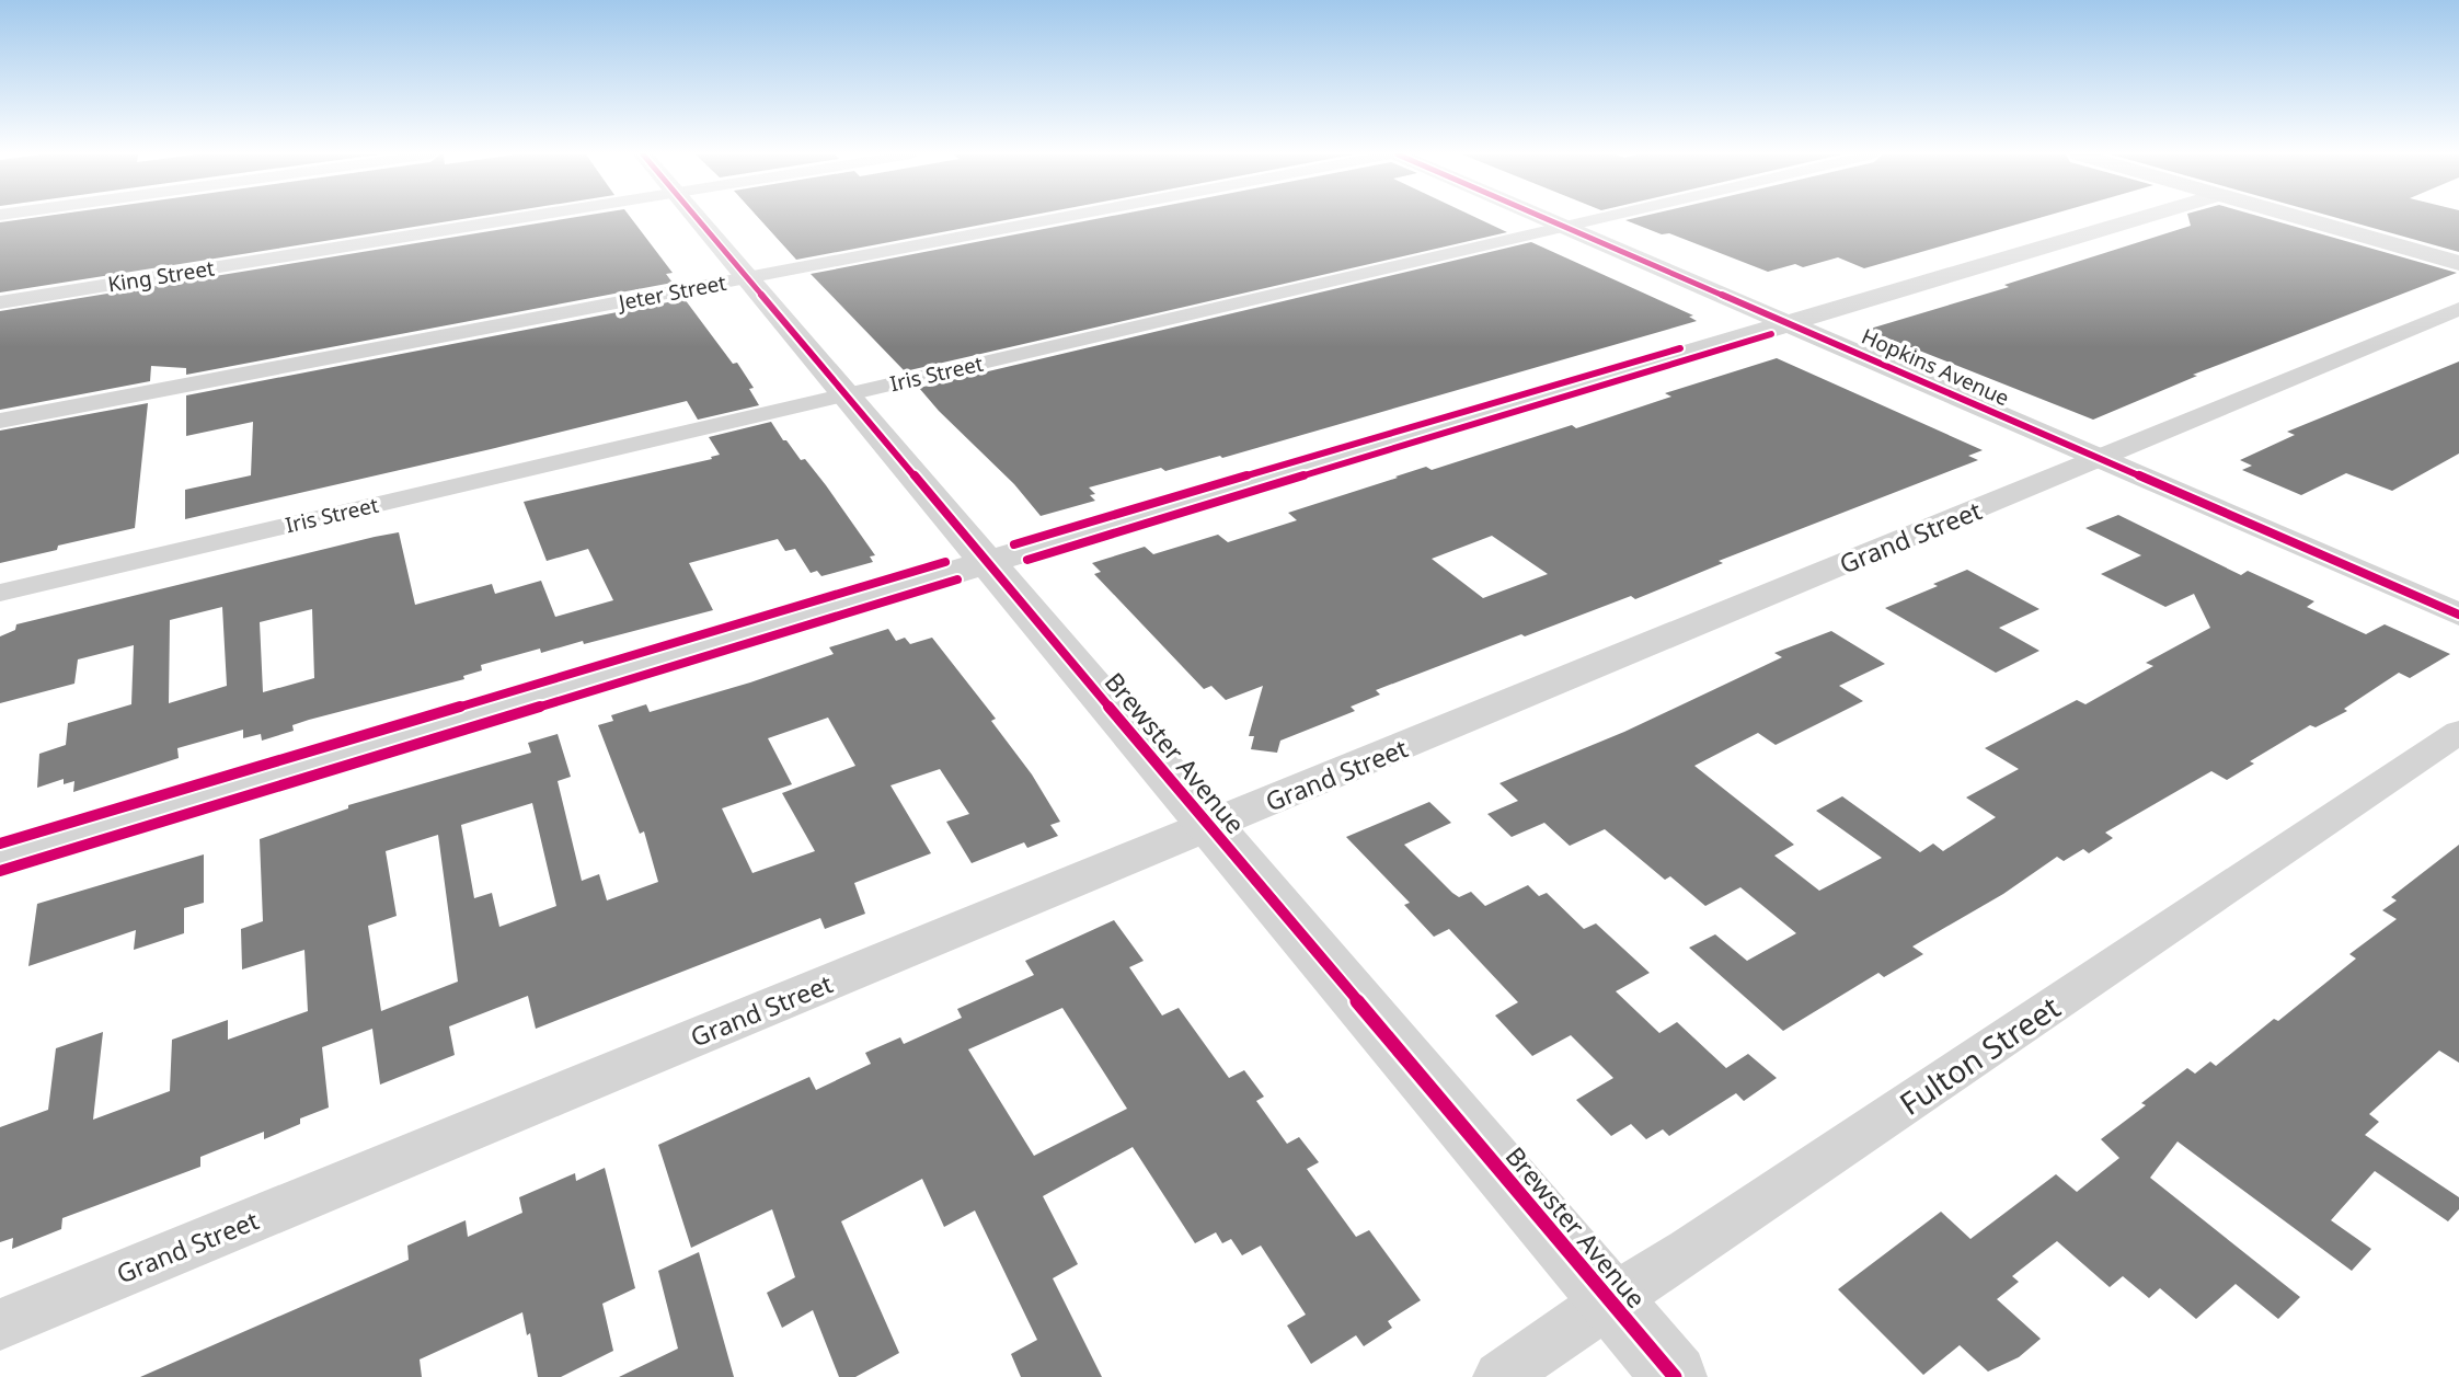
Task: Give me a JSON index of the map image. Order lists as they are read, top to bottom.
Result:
{
  "streets": {
    "street": [
      "King Street",
      "Jeter Street",
      "Hopkins Avenue",
      "Iris Street",
      "Grand Street",
      "Brewster Avenue",
      "Fulton Street"
    ]
  },
  "crossings": [
    ["Jeter Street", "Brewster Avenue"],
    ["Hopkins Avenue", "Iris Street"],
    ["Hopkins Avenue", "Grand Street"],
    ["Iris Street", "Brewster Avenue"],
    ["Grand Street", "Brewster Avenue"],
    ["Brewster Avenue", "Fulton Street"]
  ]
}
